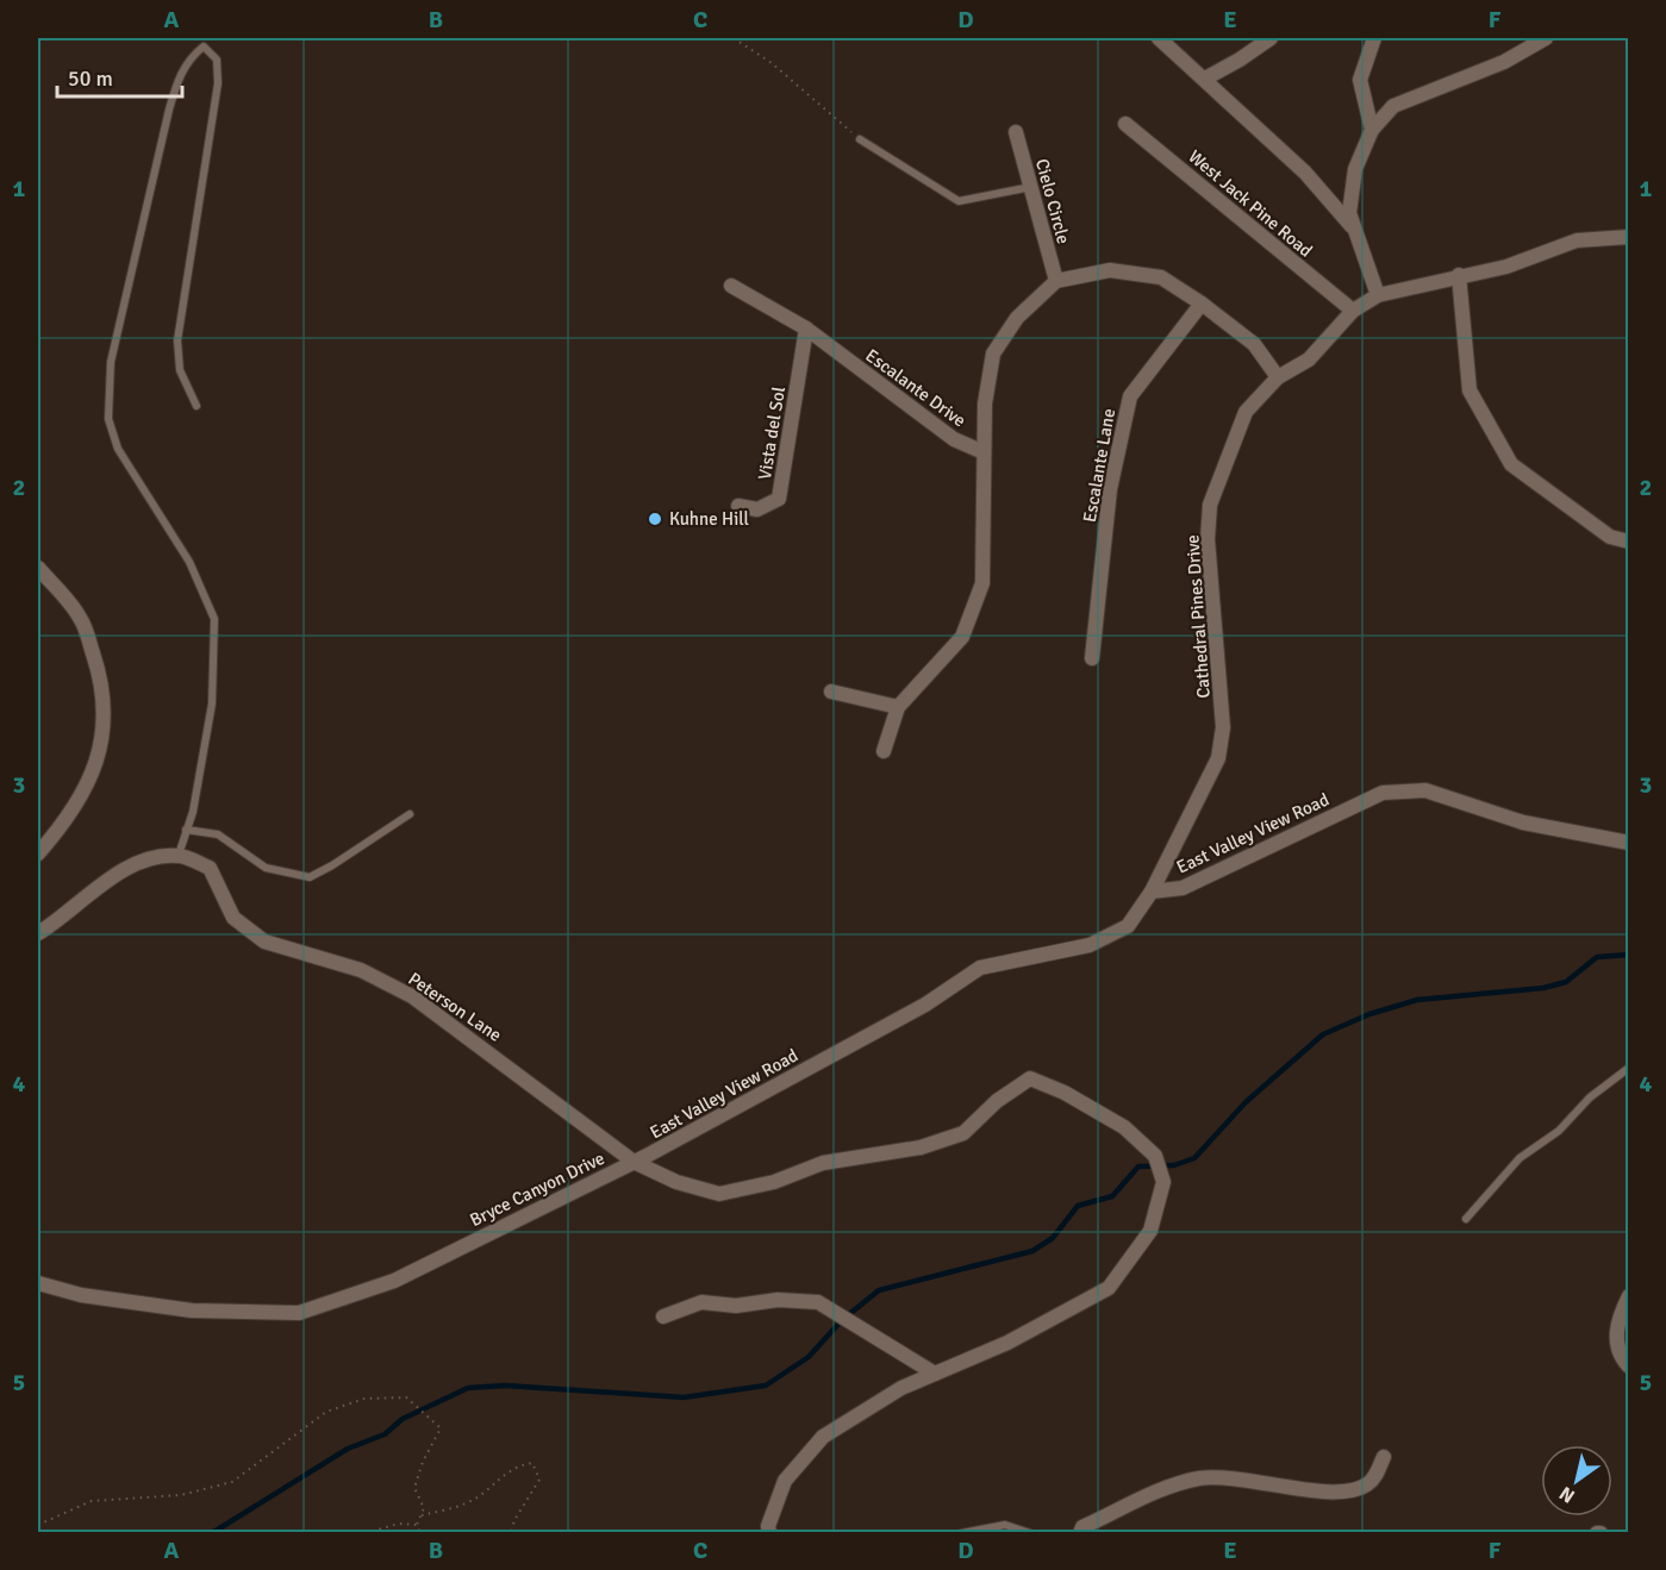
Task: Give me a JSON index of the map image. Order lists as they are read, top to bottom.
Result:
{
  "streets": {
    "street": [
      "Cielo Circle",
      "West Jack Pine Road",
      "Escalante Drive",
      "Vista del Sol",
      "Escalante Lane",
      "Cathedral Pines Drive",
      "East Valley View Road",
      "Peterson Lane",
      "Bryce Canyon Drive"
    ]
  },
  "crossings": [
    ["Cielo Circle", "Escalante Drive"],
    ["West Jack Pine Road", "Cathedral Pines Drive"],
    ["Escalante Drive", "Vista del Sol"],
    ["Cathedral Pines Drive", "East Valley View Road"],
    ["East Valley View Road", "Peterson Lane"],
    ["East Valley View Road", "Bryce Canyon Drive"],
    ["Peterson Lane", "Bryce Canyon Drive"]
  ],
  "places": ["Kuhne Hill"],
  "scale_bar": "50 m",
  "north": "bottom left",
  "grid": {
    "columns": [
      "A",
      "B",
      "C",
      "D",
      "E",
      "F"
    ],
    "rows": [
      "1",
      "2",
      "3",
      "4",
      "5"
    ]
  }
}
